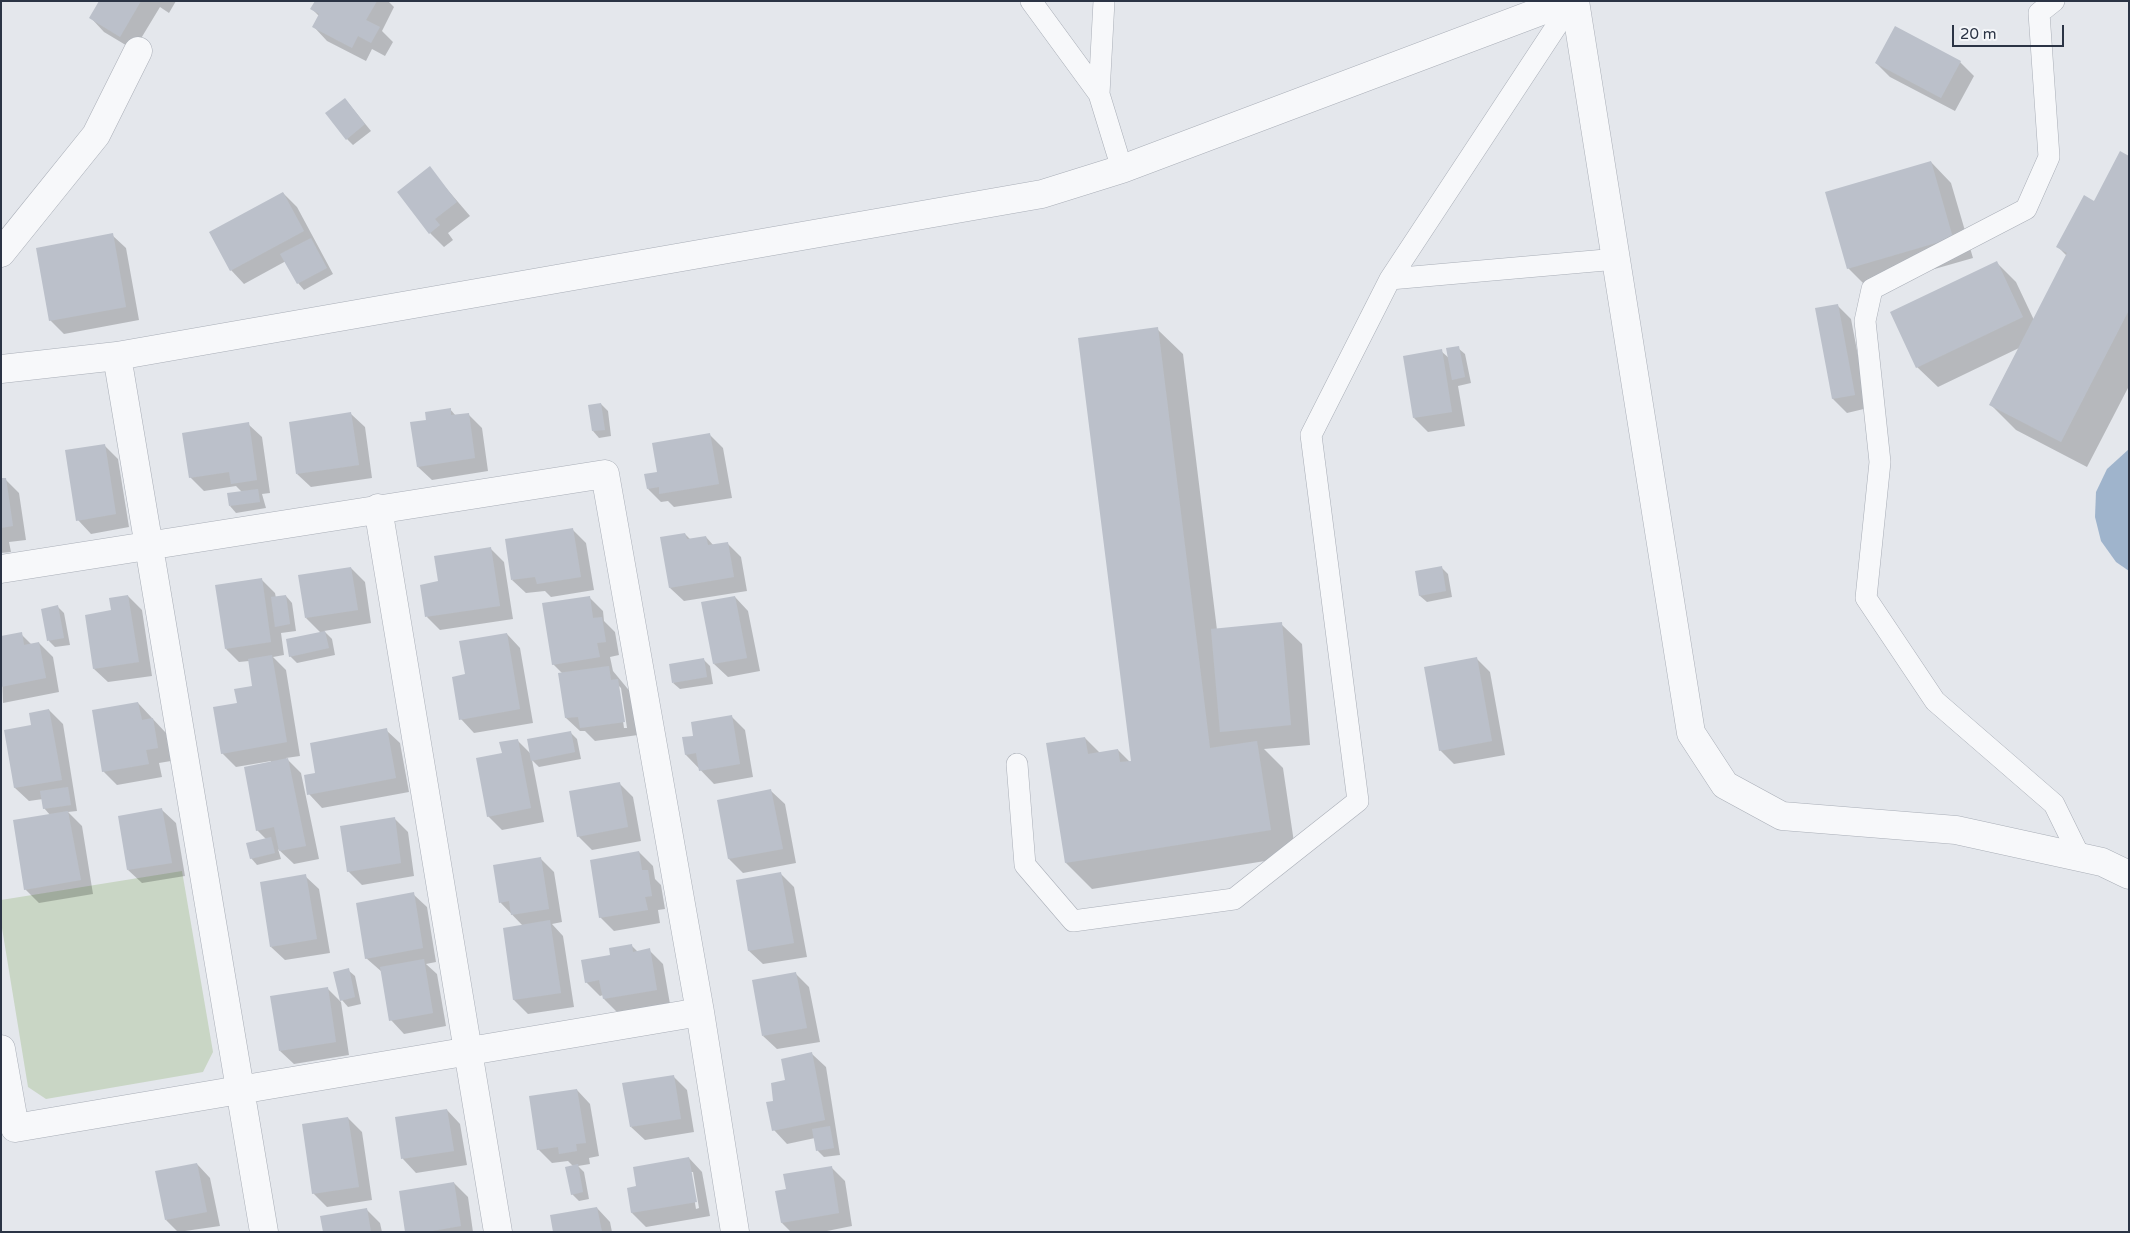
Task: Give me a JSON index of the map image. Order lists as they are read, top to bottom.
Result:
{
  "scale_bar": "20 m"
}
